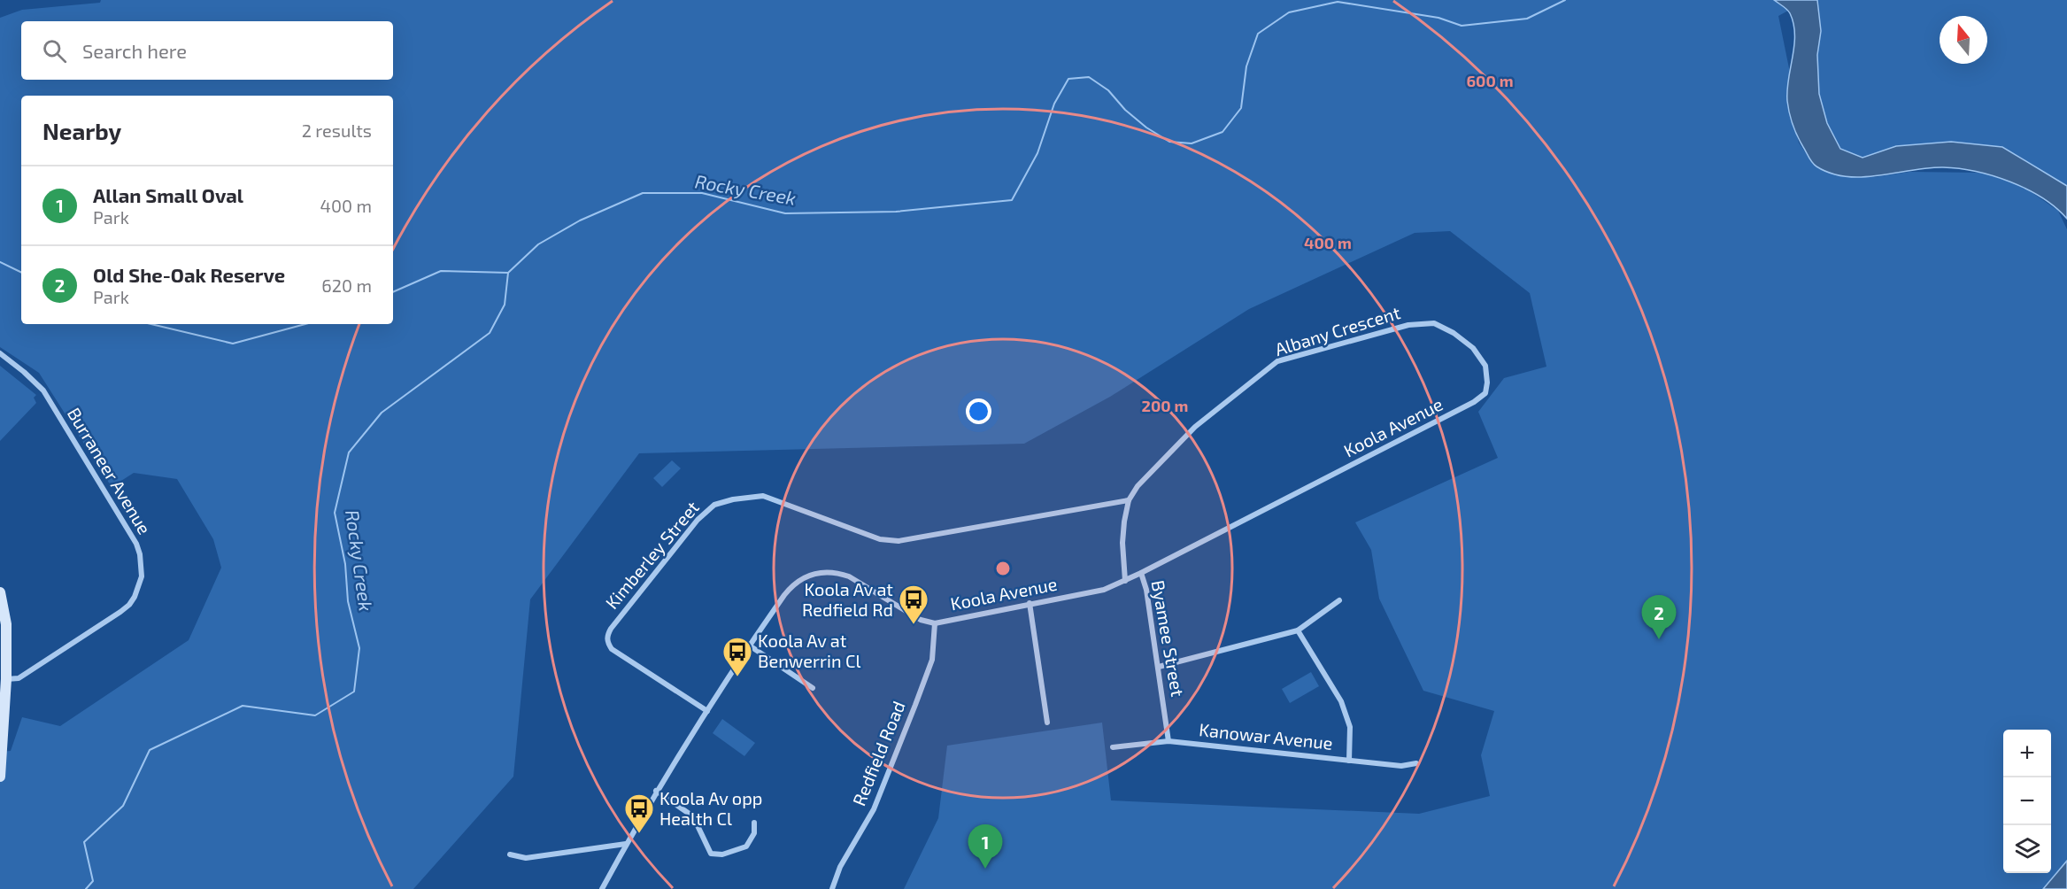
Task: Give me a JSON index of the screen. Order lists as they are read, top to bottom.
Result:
{
  "streets": {
    "street": [
      "Albany Crescent",
      "Koola Avenue",
      "Burraneer Avenue",
      "Kimberley Street",
      "Byamee Street",
      "Kanowar Avenue",
      "Redfield Road"
    ]
  },
  "crossings": [
    ["Albany Crescent", "Koola Avenue"],
    ["Albany Crescent", "Kimberley Street"],
    ["Koola Avenue", "Kimberley Street"],
    ["Koola Avenue", "Byamee Street"],
    ["Koola Avenue", "Redfield Road"],
    ["Byamee Street", "Kanowar Avenue"]
  ],
  "water": ["Rocky Creek"],
  "places": {
    "bus stop": ["Koola Av at Redfield Rd", "Koola Av at Benwerrin Cl", "Koola Av opp Health Cl"]
  },
  "north": "top",
  "page": {
    "search": "Search here",
    "heading": ["Nearby", "2 results"],
    "list": [
      {
        "mark": "1",
        "name": "Allan Small Oval",
        "note": "Park",
        "value": "400 m"
      },
      {
        "mark": "2",
        "name": "Old She-Oak Reserve",
        "note": "Park",
        "value": "620 m"
      }
    ],
    "pins": ["2", "1"],
    "map_buttons": ["+", "−"]
  },
  "rings": ["600 m", "400 m", "200 m"]
}
